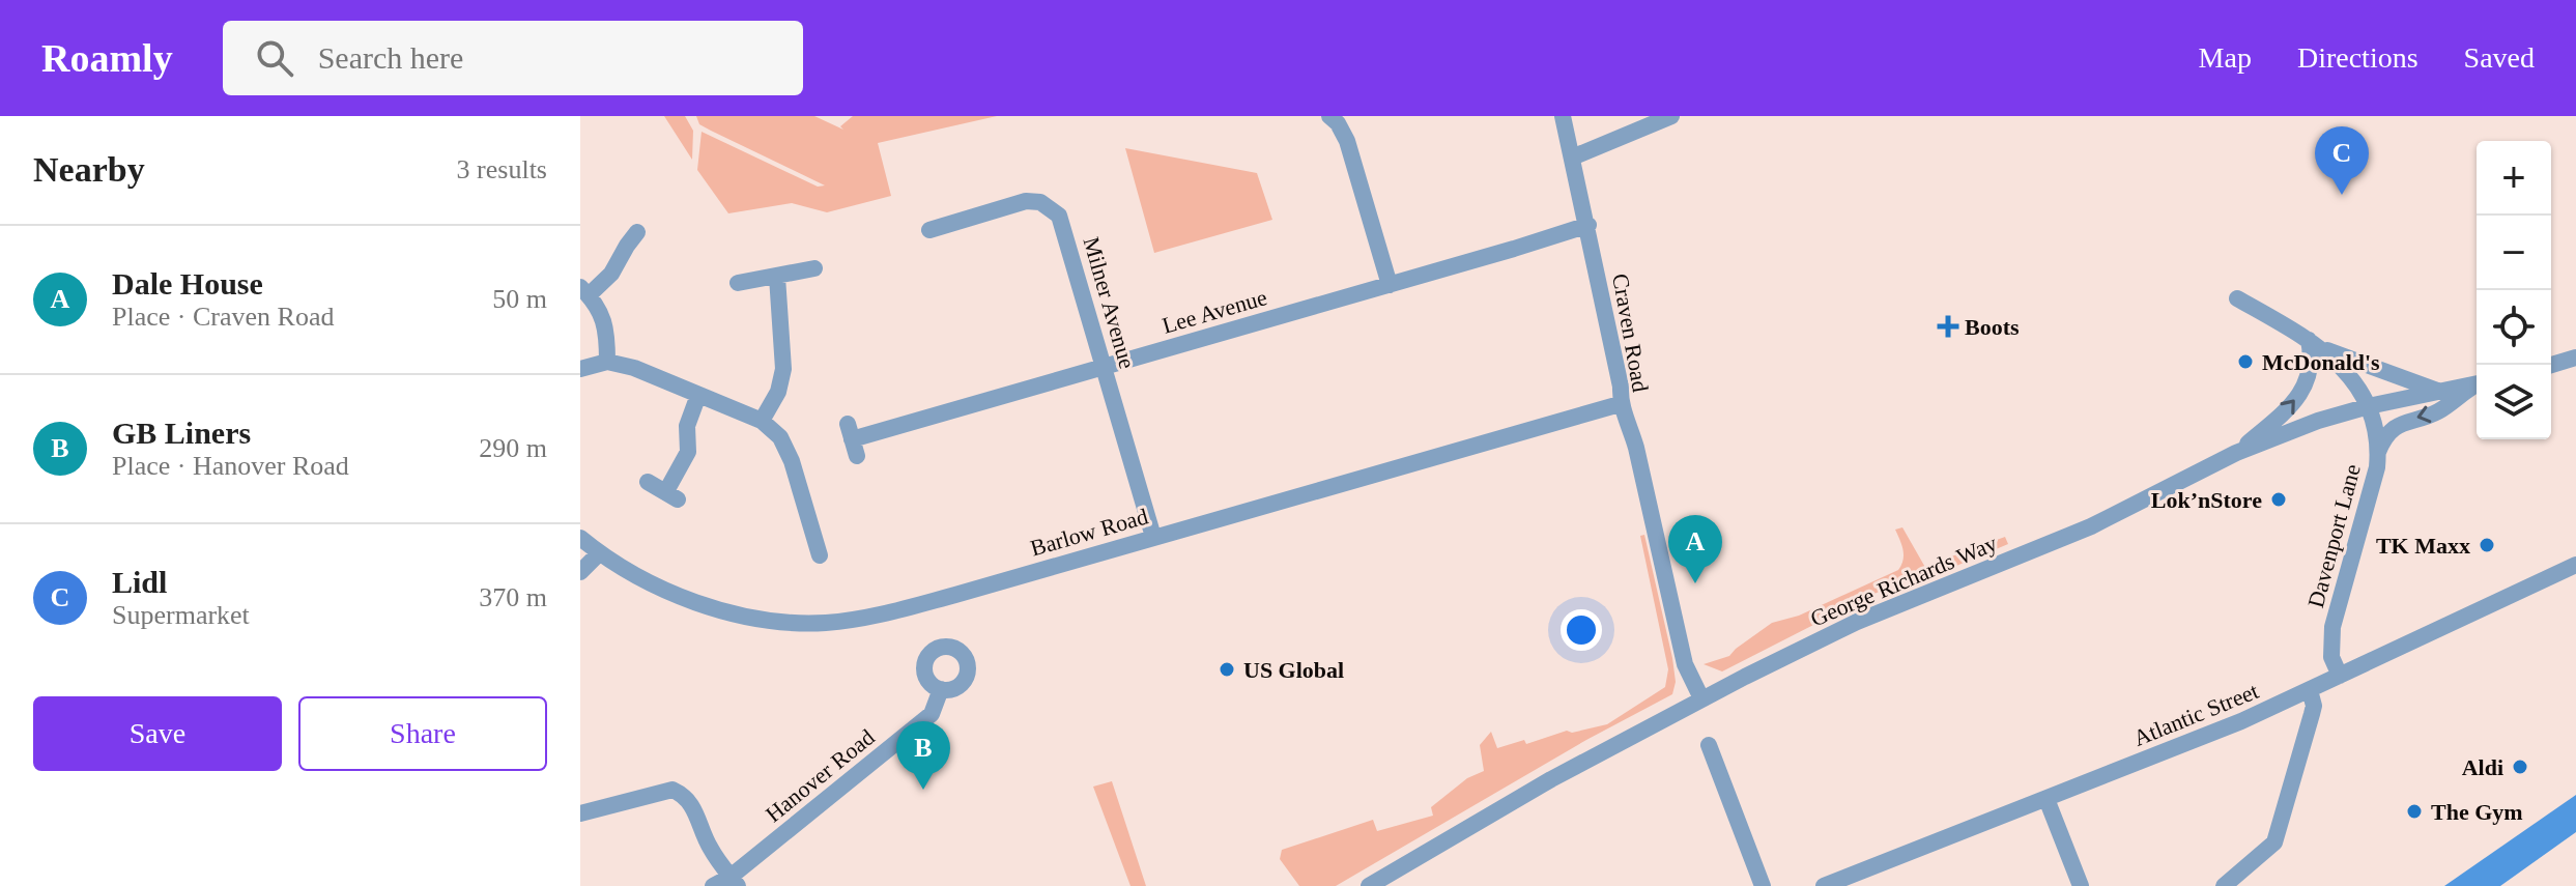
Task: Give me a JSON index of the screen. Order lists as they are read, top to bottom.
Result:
{
  "streets": {
    "street": [
      "Milner Avenue",
      "Lee Avenue",
      "Craven Road",
      "Barlow Road",
      "Davenport Lane",
      "George Richards Way",
      "Atlantic Street",
      "Hanover Road"
    ]
  },
  "crossings": [
    ["Milner Avenue", "Lee Avenue"],
    ["Milner Avenue", "Barlow Road"],
    ["Lee Avenue", "Craven Road"],
    ["Craven Road", "Barlow Road"],
    ["Craven Road", "George Richards Way"],
    ["Davenport Lane", "George Richards Way"],
    ["Davenport Lane", "Atlantic Street"]
  ],
  "places": {
    "health": ["Boots"],
    "other": [
      "McDonald's",
      "Lok’nStore",
      "TK Maxx",
      "US Global",
      "Aldi",
      "The Gym"
    ]
  },
  "page": {
    "header": "Roamly",
    "search": "Search here",
    "nav": ["Map", "Directions", "Saved"],
    "heading": ["Nearby", "3 results"],
    "pins": ["C", "A", "B"],
    "map_buttons": ["+", "−"],
    "list": [
      {
        "mark": "A",
        "name": "Dale House",
        "note": "Place · Craven Road",
        "value": "50 m"
      },
      {
        "mark": "B",
        "name": "GB Liners",
        "note": "Place · Hanover Road",
        "value": "290 m"
      },
      {
        "mark": "C",
        "name": "Lidl",
        "note": "Supermarket",
        "value": "370 m"
      }
    ],
    "buttons": ["Save", "Share"]
  }
}
